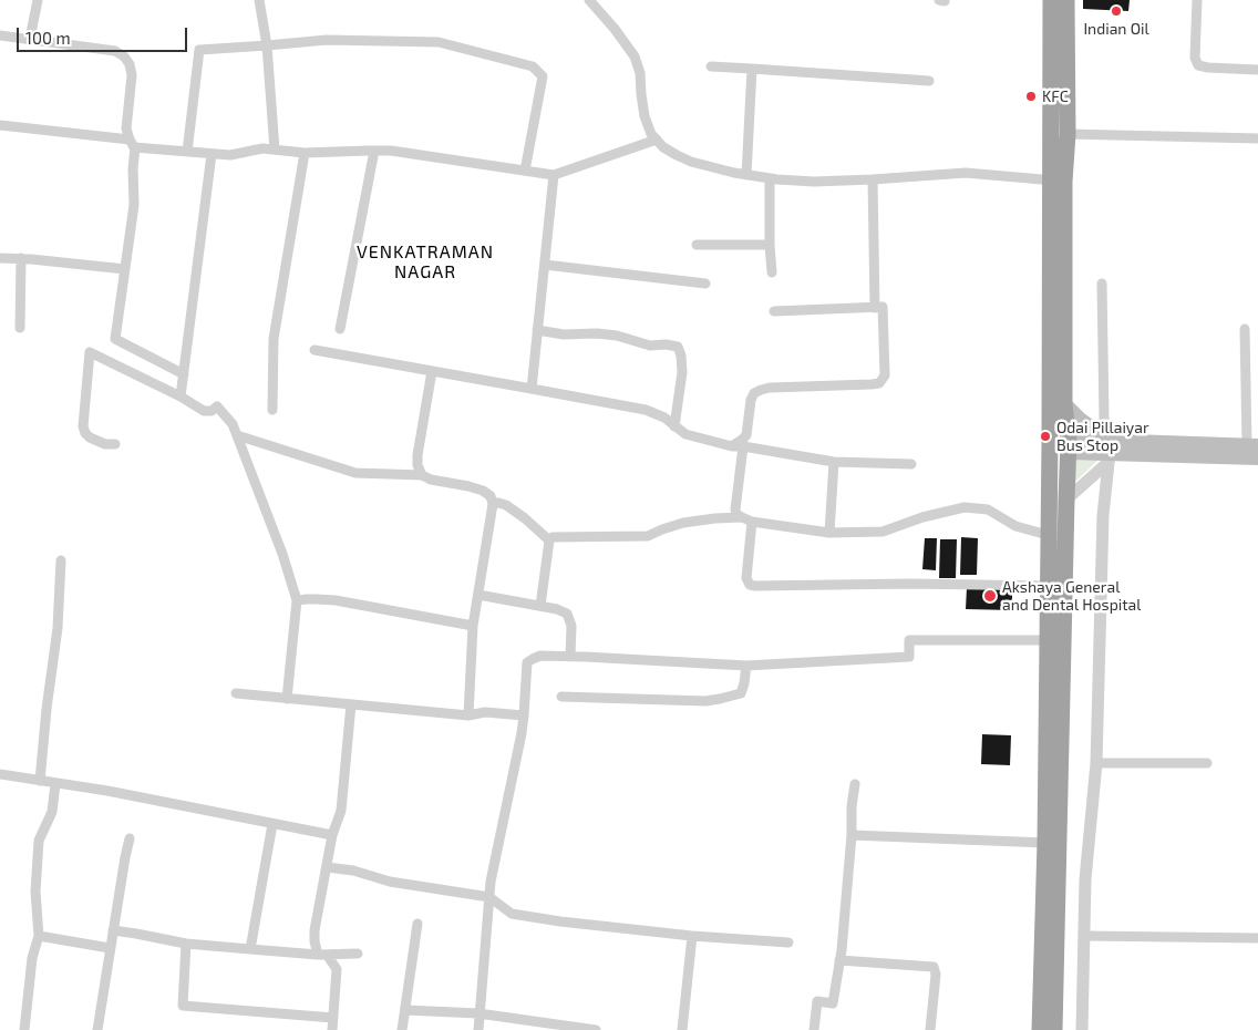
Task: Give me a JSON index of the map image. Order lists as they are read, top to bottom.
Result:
{
  "districts": ["VENKATRAMAN NAGAR"],
  "places": [
    "Indian Oil",
    "KFC",
    "Odai Pillaiyar Bus Stop",
    "Akshaya General and Dental Hospital"
  ],
  "scale_bar": "100 m"
}
